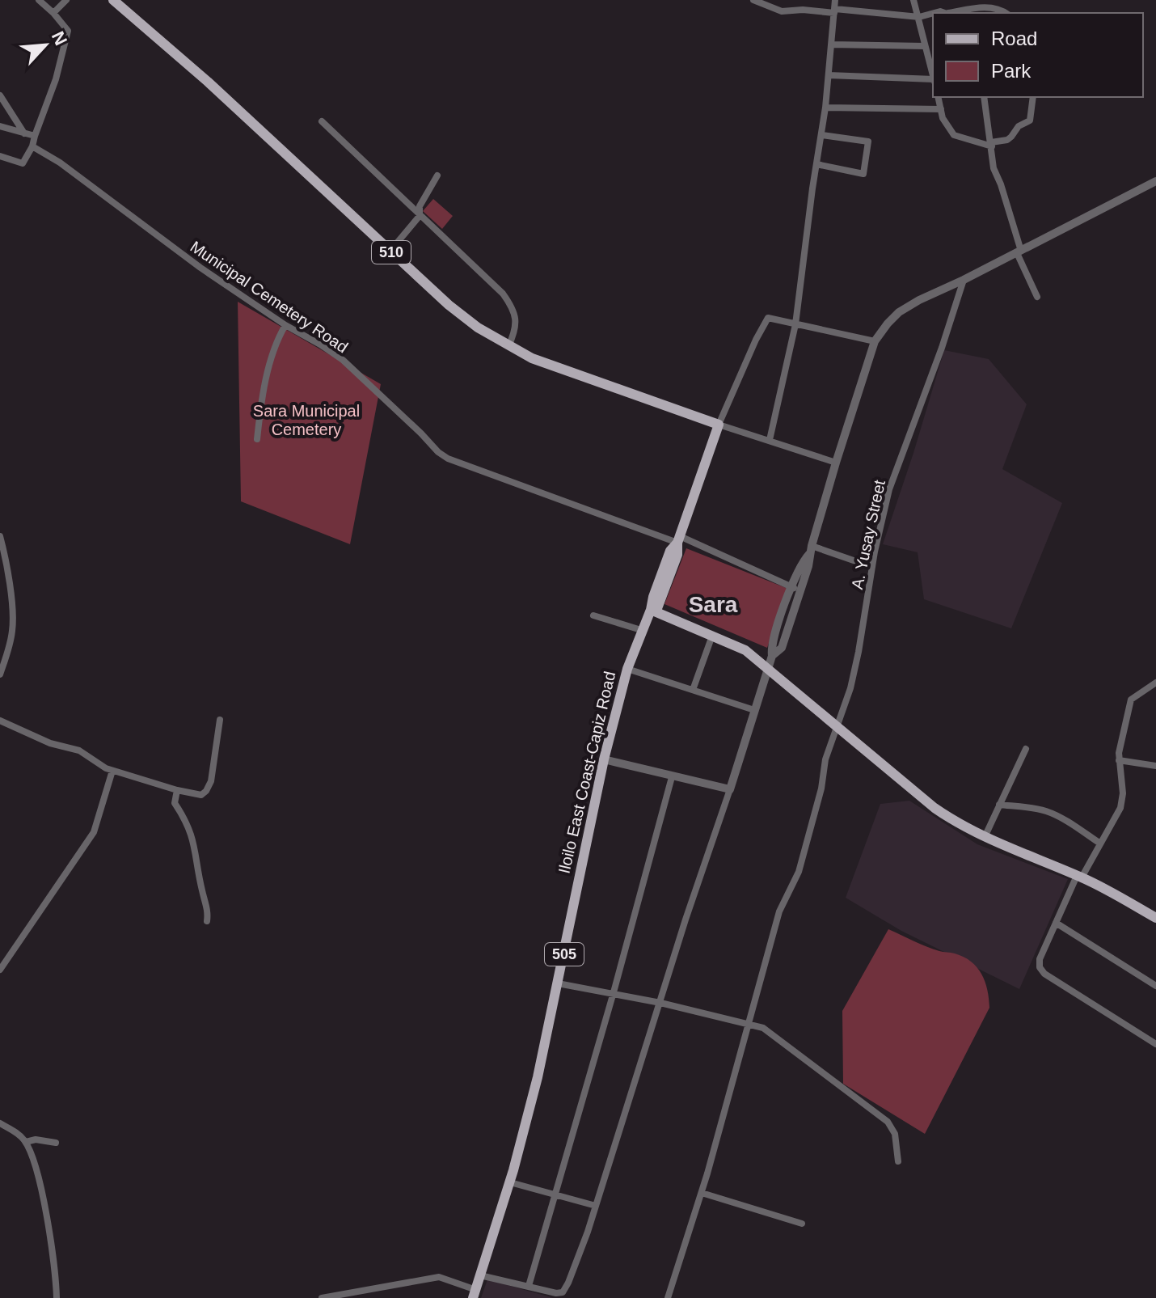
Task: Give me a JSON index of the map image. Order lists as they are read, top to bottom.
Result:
{
  "streets": {
    "main road": ["510", "Iloilo East Coast-Capiz Road", "505"],
    "street": ["Municipal Cemetery Road", "A. Yusay Street"]
  },
  "crossings": [
    ["510", "Iloilo East Coast-Capiz Road"],
    ["Municipal Cemetery Road", "Iloilo East Coast-Capiz Road"]
  ],
  "districts": ["Sara"],
  "parks": ["Sara Municipal Cemetery"],
  "legend": ["Road", "Park"],
  "north": "top right"
}
